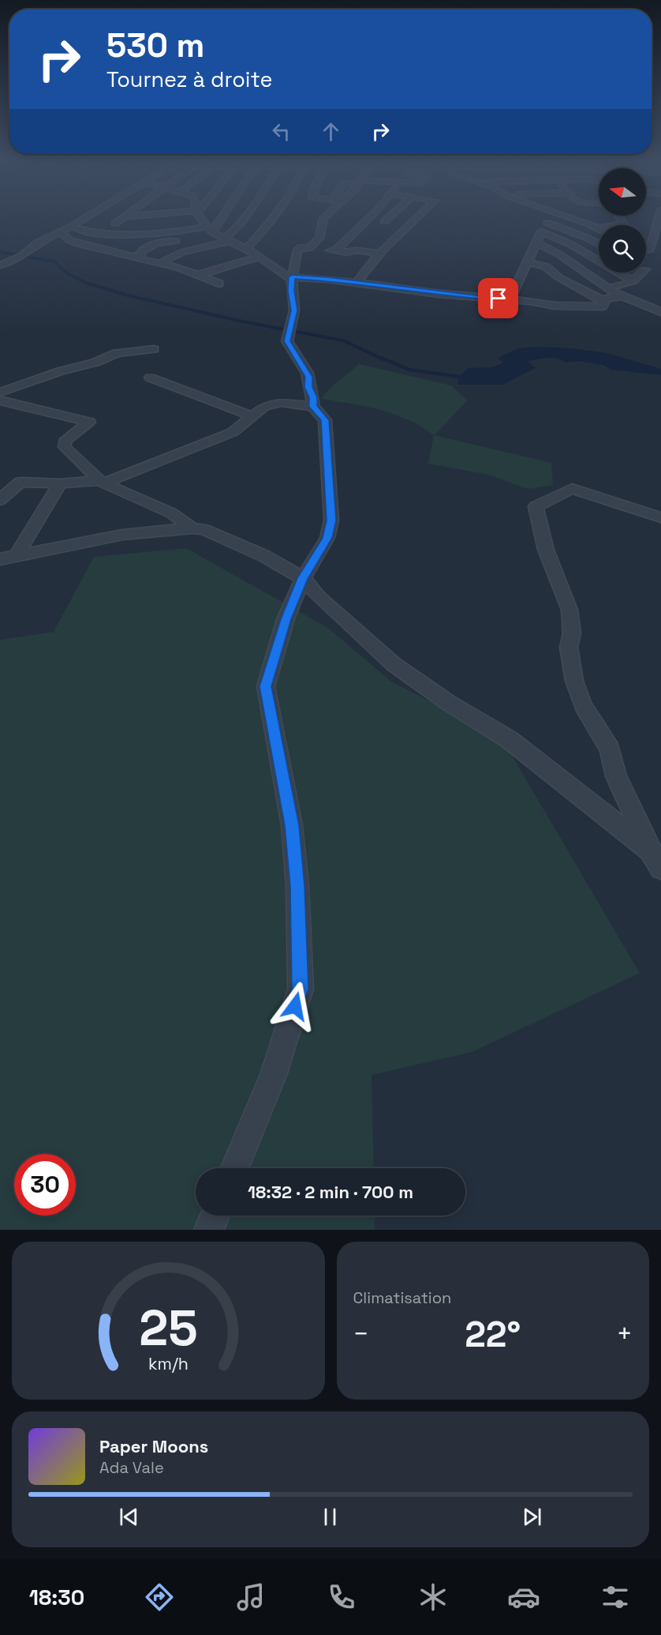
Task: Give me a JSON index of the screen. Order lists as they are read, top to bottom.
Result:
{
  "north": "left",
  "page": {
    "turn": ["530 m", "Tournez à droite"],
    "limit": "30",
    "trip": "18:32 · 2 min · 700 m",
    "tile": "Climatisation",
    "heat": ["−", "22°", "+"],
    "song": ["Paper Moons", "Ada Vale"],
    "tabs": "18:30",
    "gauge": ["25", "km/h"]
  }
}
